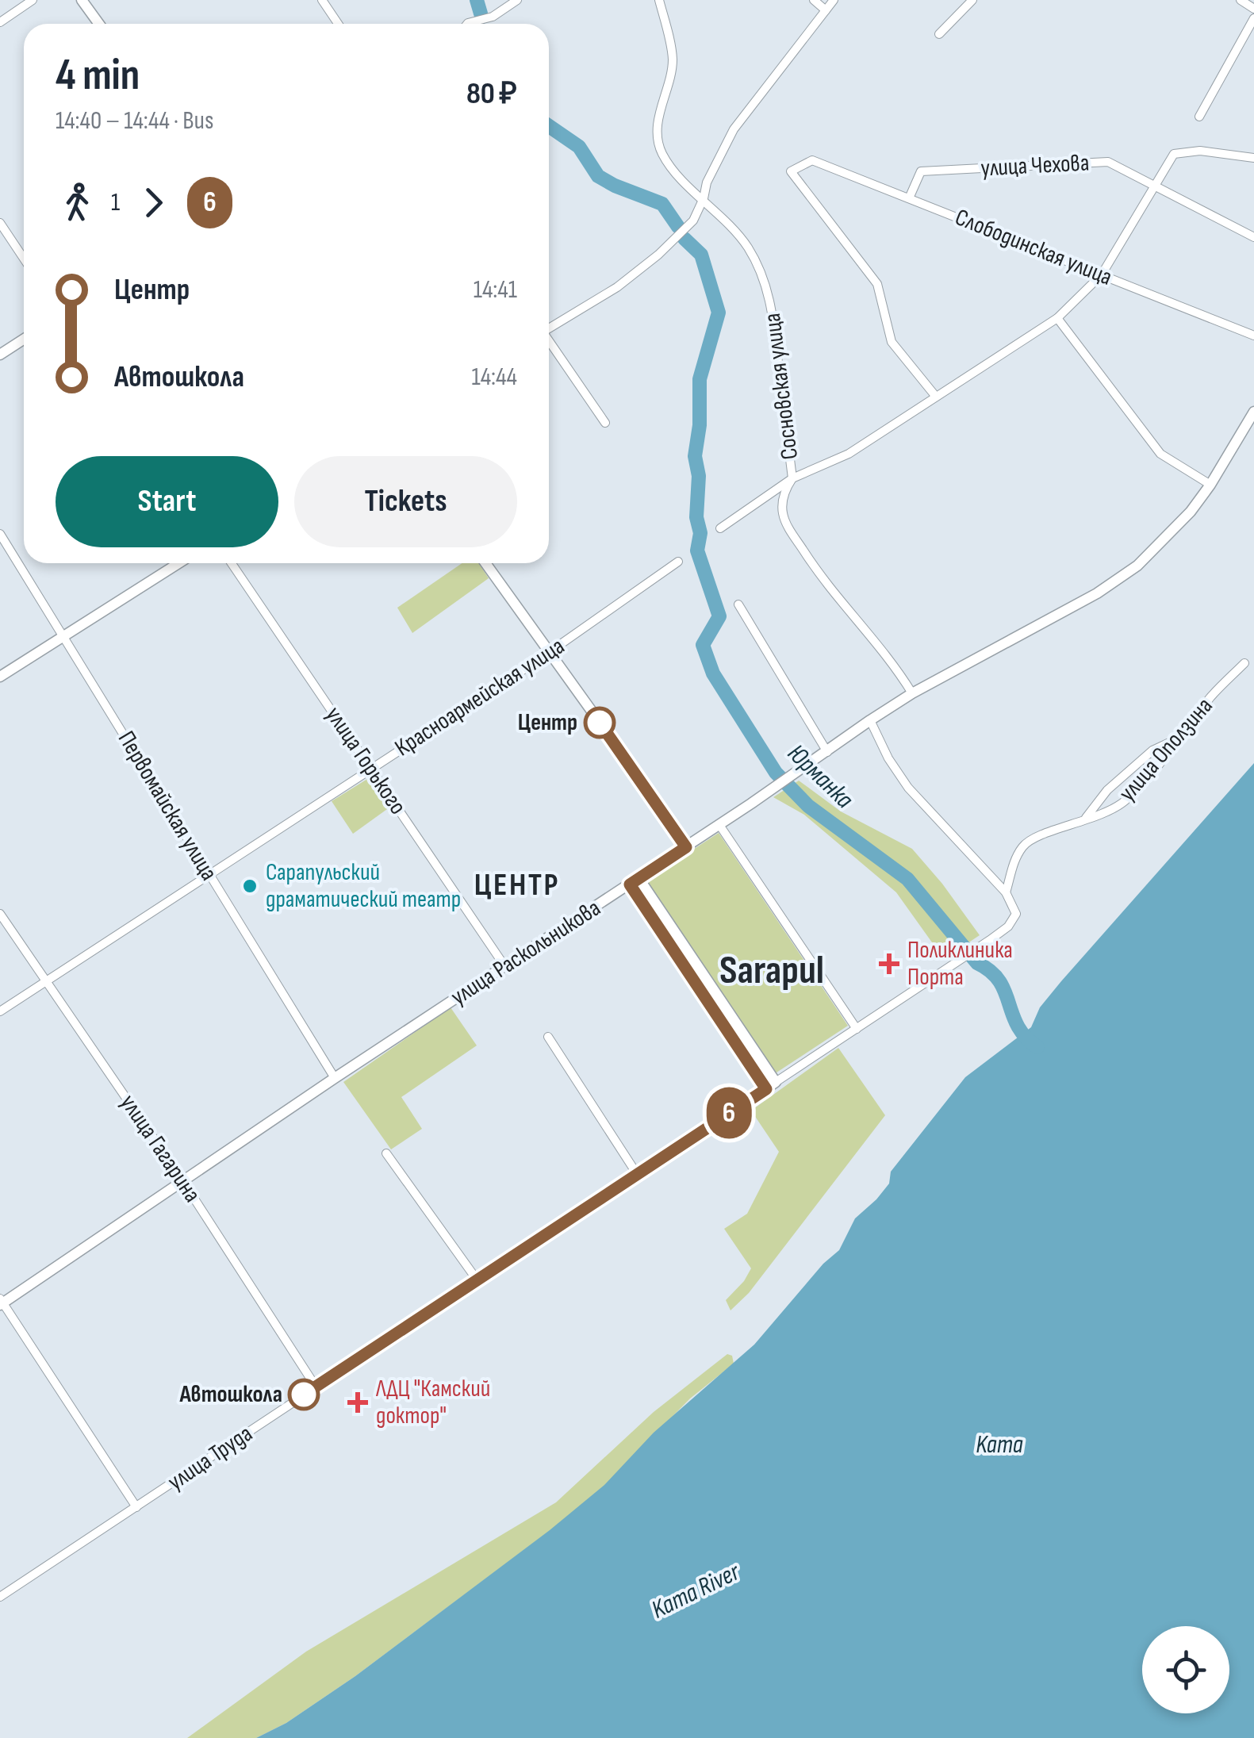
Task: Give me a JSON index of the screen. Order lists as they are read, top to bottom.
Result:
{
  "streets": {
    "main road": ["улица Раскольникова"],
    "street": [
      "улица Чехова",
      "Слободинская улица",
      "Сосновская улица",
      "Красноармейская улица",
      "улица Оползина",
      "улица Горького",
      "Первомайская улица",
      "улица Гагарина",
      "улица Труда"
    ]
  },
  "crossings": [
    ["улица Чехова", "Слободинская улица"],
    ["Сосновская улица", "улица Раскольникова"],
    ["Красноармейская улица", "улица Горького"],
    ["Красноармейская улица", "Первомайская улица"],
    ["Красноармейская улица", "улица Гагарина"],
    ["улица Оползина", "улица Труда"],
    ["улица Горького", "улица Раскольникова"],
    ["Первомайская улица", "улица Раскольникова"],
    ["улица Раскольникова", "улица Гагарина"],
    ["улица Гагарина", "улица Труда"]
  ],
  "districts": ["ЦЕНТР", "Sarapul"],
  "water": ["Юрманка", "Kama", "Kama River"],
  "places": {
    "other": ["Центр", "Сарапульский драматический театр", "Автошкола"],
    "health": ["Поликлиника Порта", "ЛДЦ \"Камский доктор\""]
  },
  "lines": ["bus line 6"],
  "page": {
    "on_map": "6",
    "heading": ["4 min", "14:40 – 14:44 · Bus", "80 ₽"],
    "legs": ["1", "6"],
    "list": [
      {
        "name": "Центр",
        "value": "14:41"
      },
      {
        "name": "Автошкола",
        "value": "14:44"
      }
    ],
    "buttons": ["Start", "Tickets"]
  }
}
